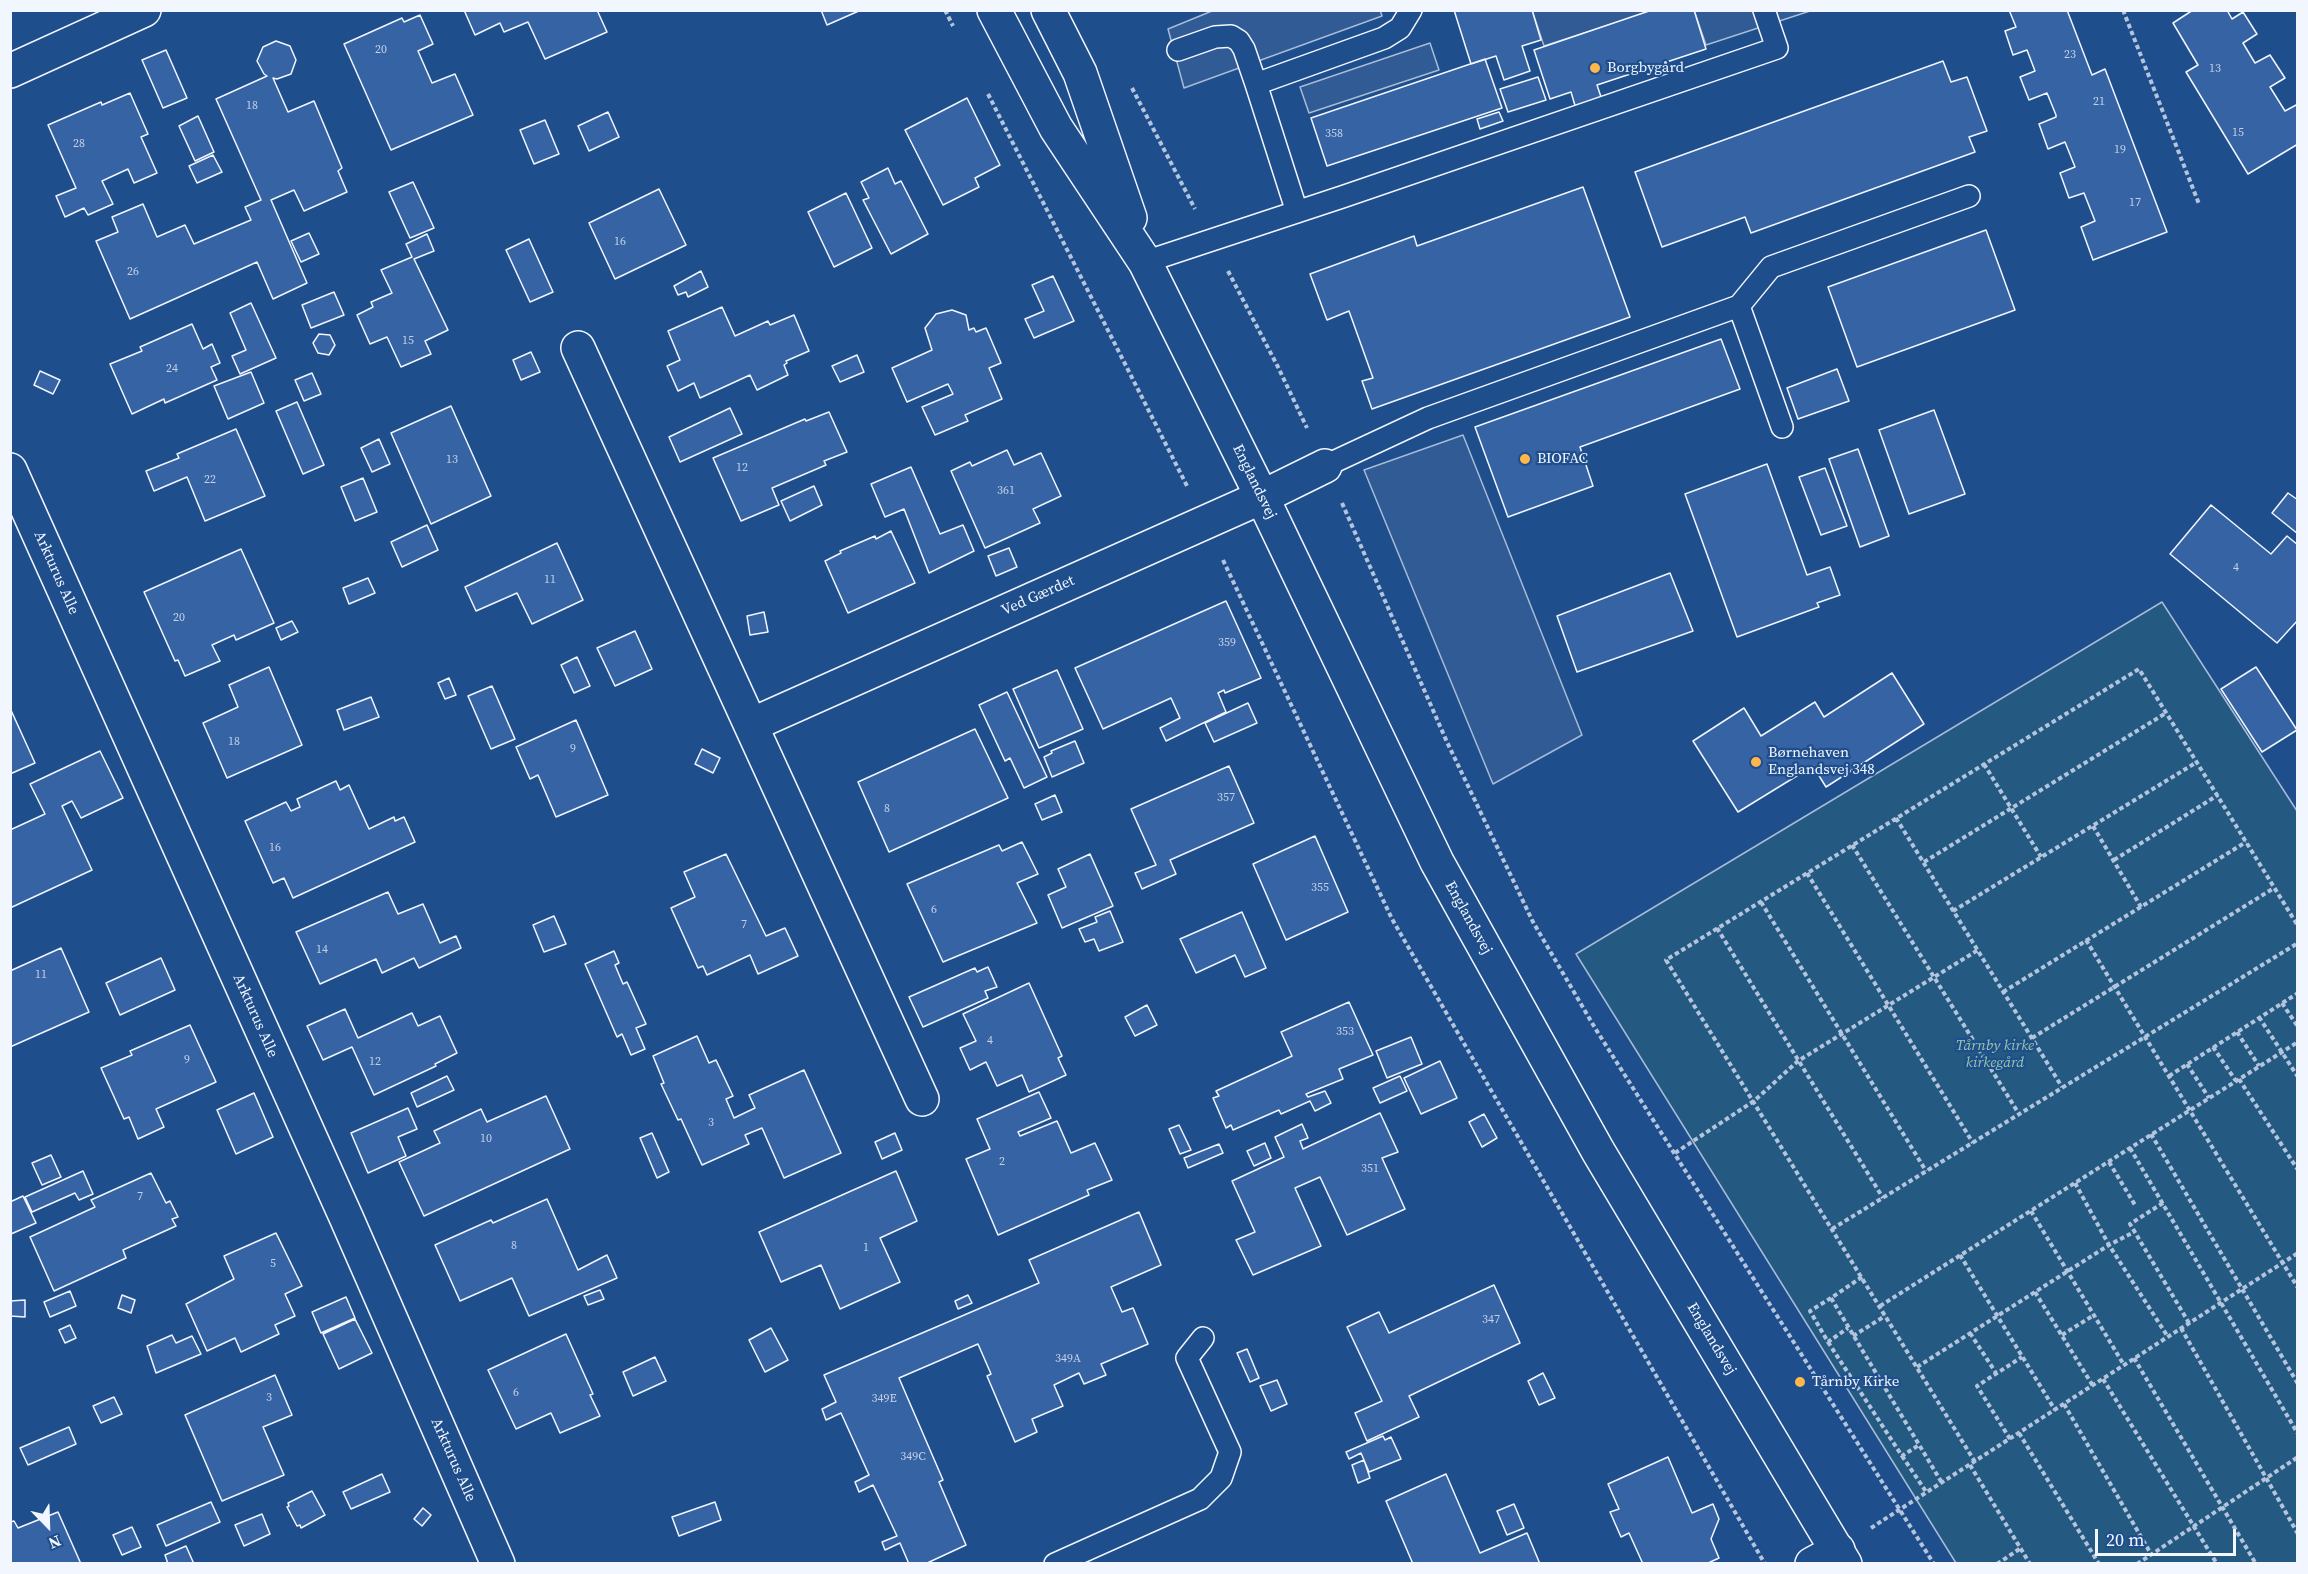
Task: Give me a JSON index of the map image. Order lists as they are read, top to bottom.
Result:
{
  "streets": {
    "street": ["Englandsvej", "Arkturus Alle", "Ved Gærdet"]
  },
  "crossings": [
    ["Englandsvej", "Ved Gærdet"]
  ],
  "parks": ["Tårnby kirke kirkegård"],
  "places": [
    "Borgbygård",
    "BIOFAC",
    "Børnehaven Englandsvej 348",
    "Tårnby Kirke"
  ],
  "house_numbers": [
    "20",
    "23",
    "13",
    "21",
    "18",
    "15",
    "358",
    "28",
    "19",
    "17",
    "16",
    "26",
    "15",
    "24",
    "13",
    "12",
    "22",
    "361",
    "4",
    "11",
    "20",
    "359",
    "18",
    "9",
    "357",
    "8",
    "16",
    "355",
    "6",
    "7",
    "14",
    "11",
    "353",
    "4",
    "9",
    "12",
    "3",
    "10",
    "2",
    "351",
    "7",
    "8",
    "1",
    "5",
    "347",
    "349A",
    "6",
    "3",
    "349E",
    "349C"
  ],
  "scale_bar": "20 m",
  "north": "bottom right"
}
